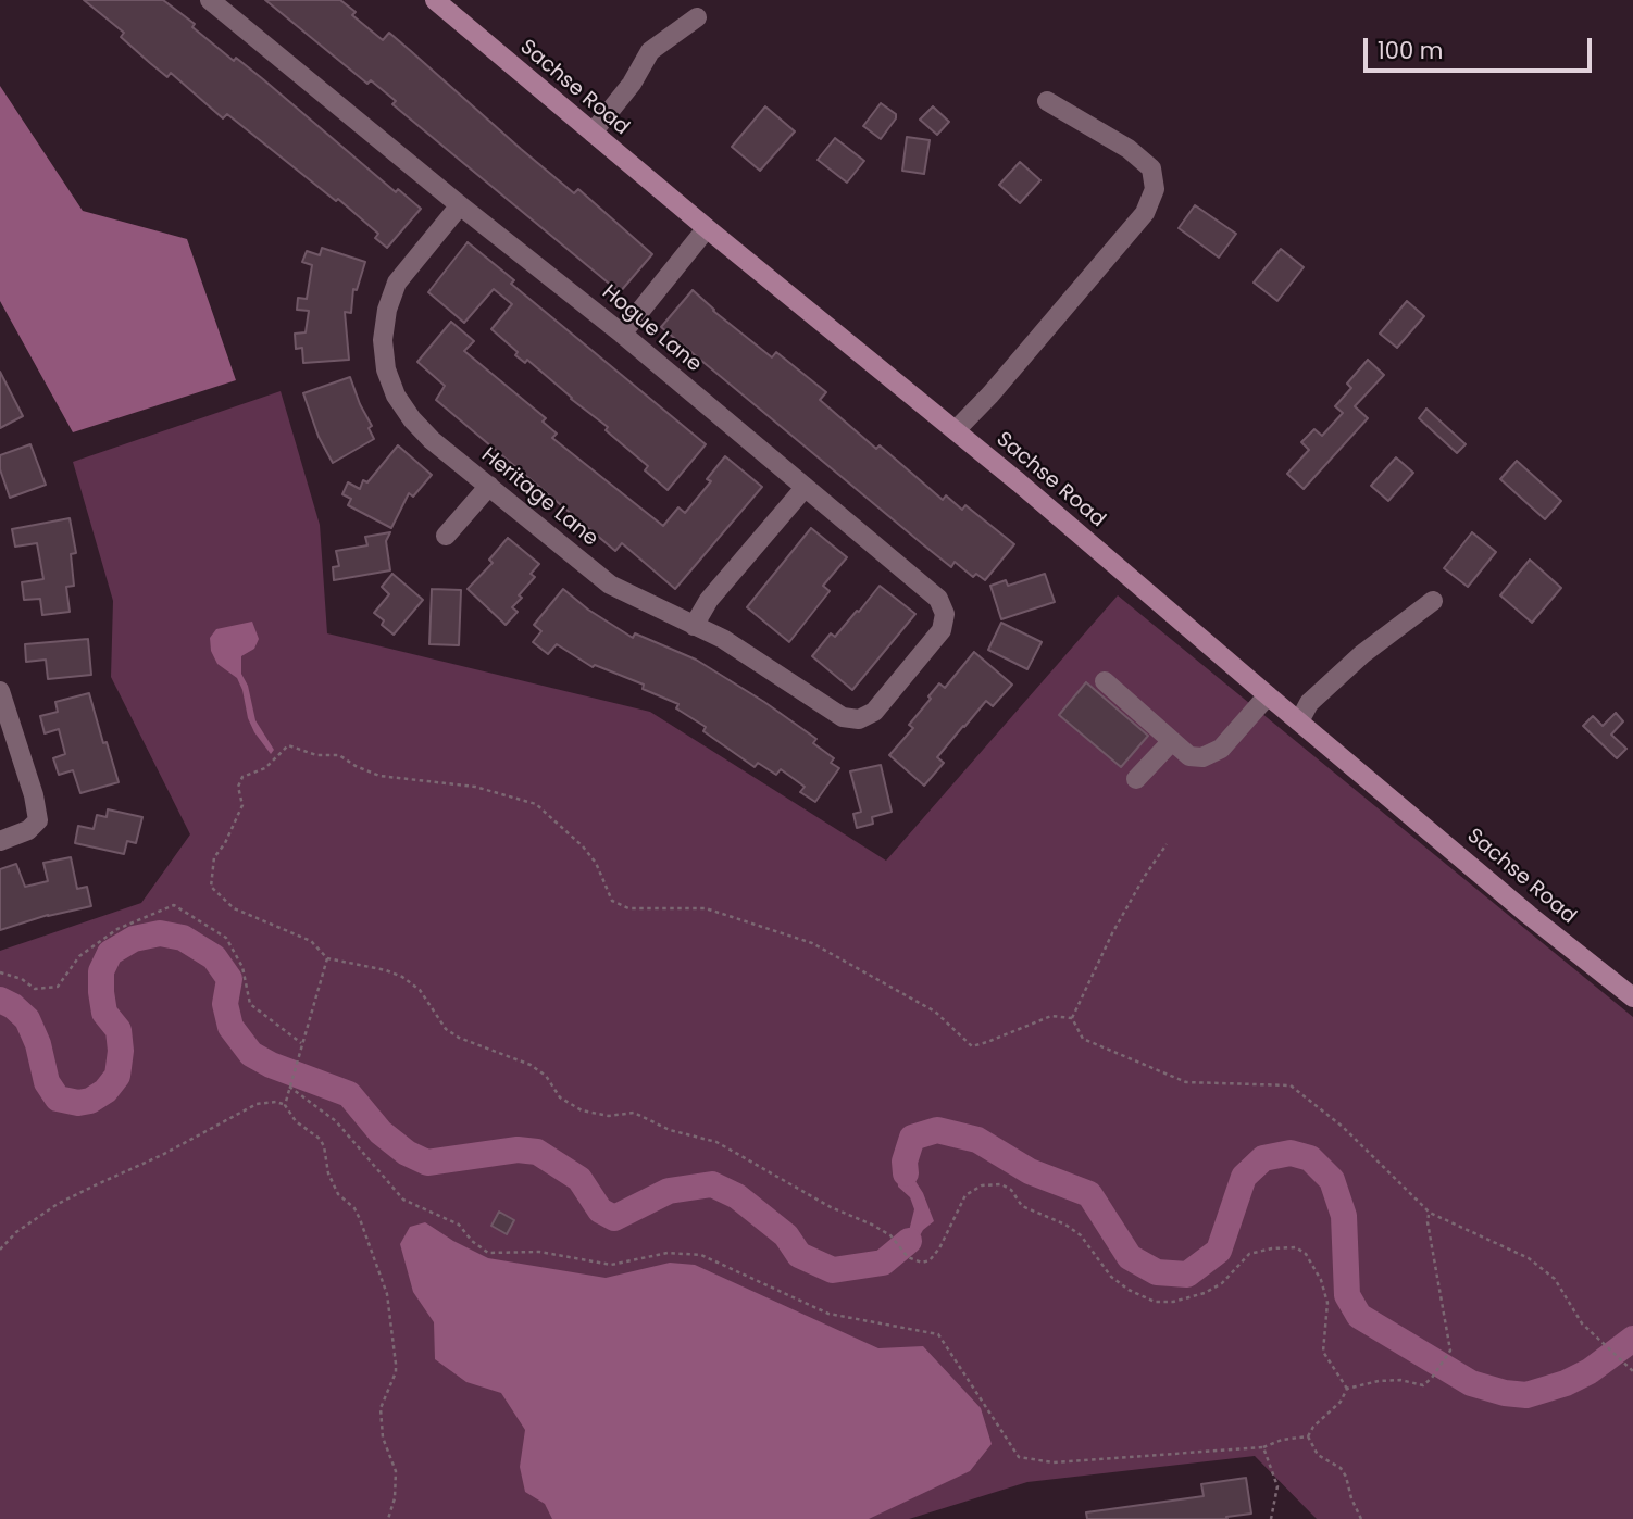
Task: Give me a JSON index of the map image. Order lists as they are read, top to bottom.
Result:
{
  "streets": {
    "main road": ["Sachse Road"],
    "street": ["Hogue Lane", "Heritage Lane"]
  },
  "crossings": [
    ["Hogue Lane", "Heritage Lane"]
  ],
  "scale_bar": "100 m"
}
